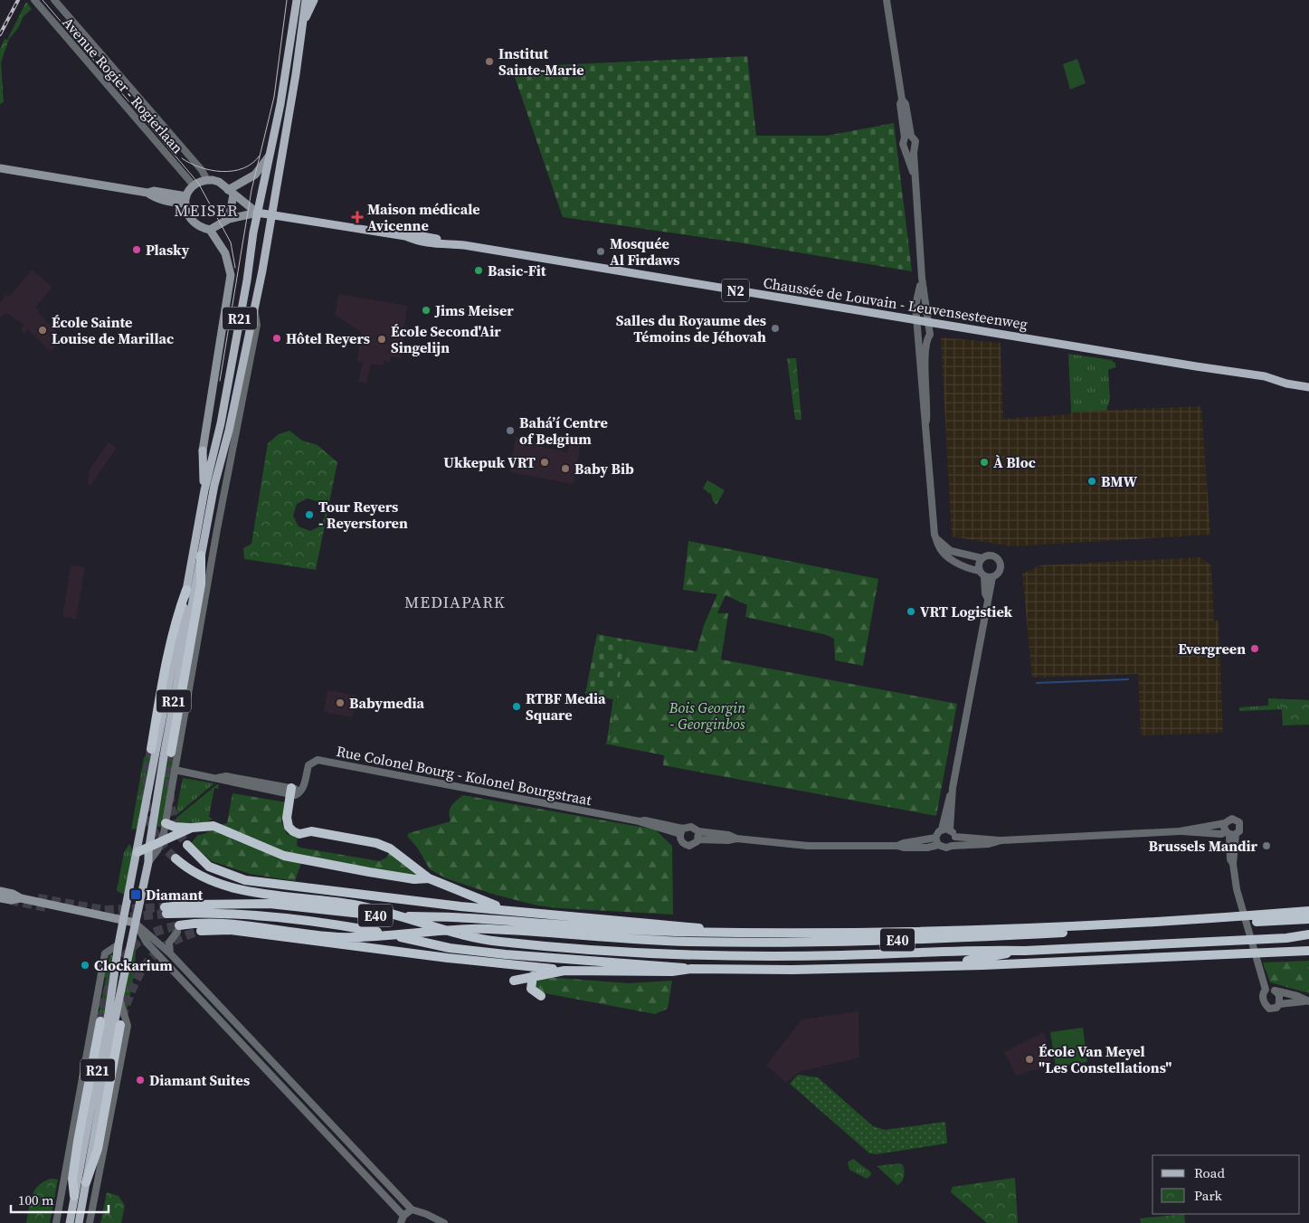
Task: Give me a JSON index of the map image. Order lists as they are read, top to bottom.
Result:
{
  "streets": {
    "highway": ["E40"],
    "main road": ["N2", "Chaussée de Louvain - Leuvensesteenweg", "R21"],
    "street": ["Avenue Rogier - Rogierlaan", "Rue Colonel Bourg - Kolonel Bourgstraat"]
  },
  "crossings": [
    ["Avenue Rogier - Rogierlaan", "N2"],
    ["N2", "Chaussée de Louvain - Leuvensesteenweg"],
    ["N2", "R21"],
    ["Chaussée de Louvain - Leuvensesteenweg", "R21"]
  ],
  "districts": ["MEISER", "MEDIAPARK"],
  "parks": ["Bois Georgin - Georginbos"],
  "places": {
    "other": [
      "Institut Sainte-Marie",
      "Plasky",
      "Mosquée Al Firdaws",
      "Basic-Fit",
      "Jims Meiser",
      "Salles du Royaume des Témoins de Jéhovah",
      "École Sainte Louise de Marillac",
      "Hôtel Reyers",
      "École Second'Air Singelijn",
      "Bahá’í Centre of Belgium",
      "Ukkepuk VRT",
      "À Bloc",
      "Baby Bib",
      "BMW",
      "Tour Reyers - Reyerstoren",
      "VRT Logistiek",
      "Evergreen",
      "Babymedia",
      "RTBF Media Square",
      "Brussels Mandir",
      "Clockarium",
      "École Van Meyel \"Les Constellations\"",
      "Diamant Suites"
    ],
    "health": ["Maison médicale Avicenne"],
    "transit": ["Diamant"]
  },
  "legend": ["Road", "Park"],
  "scale_bar": "100 m"
}
